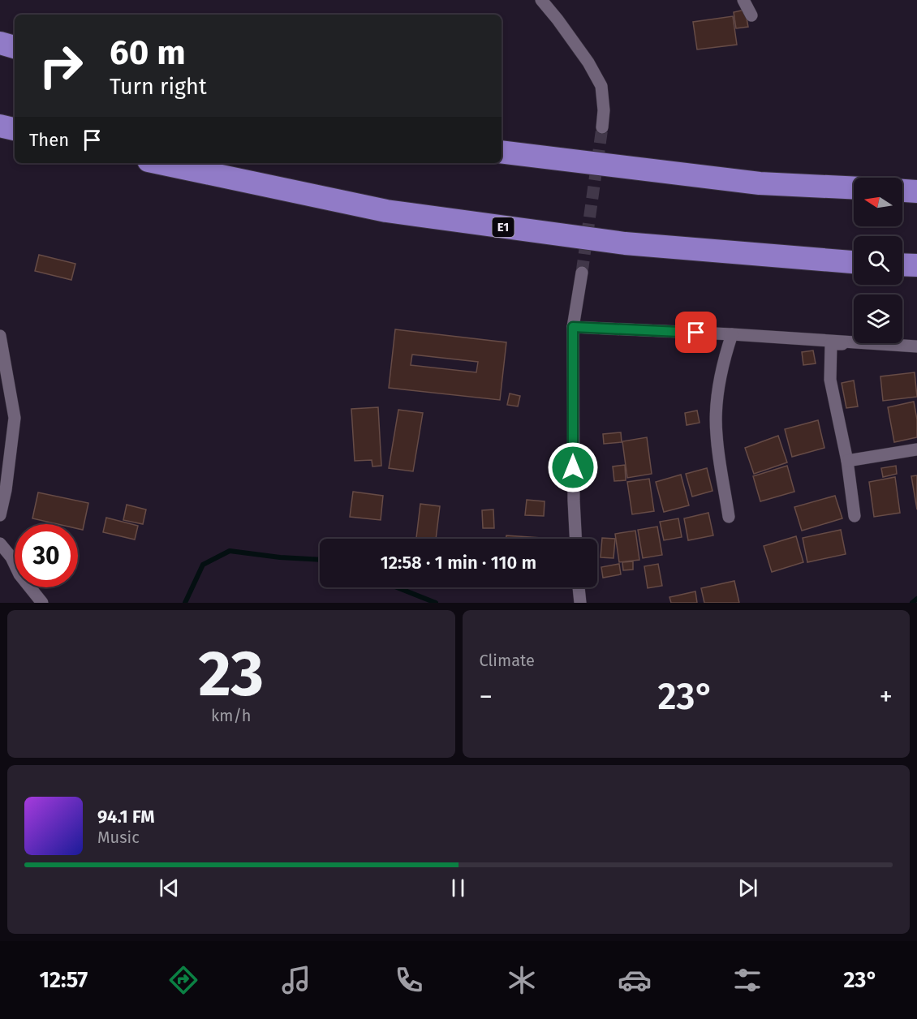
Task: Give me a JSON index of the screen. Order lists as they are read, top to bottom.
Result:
{
  "streets": {
    "highway": ["E1"]
  },
  "north": "left",
  "page": {
    "turn": ["60 m", "Turn right"],
    "then": "Then",
    "limit": "30",
    "trip": "12:58 · 1 min · 110 m",
    "tile": [
      ["23", "km/h"],
      "Climate"
    ],
    "heat": ["−", "23°", "+"],
    "song": ["94.1 FM", "Music"],
    "tabs": ["12:57", "23°"]
  }
}
